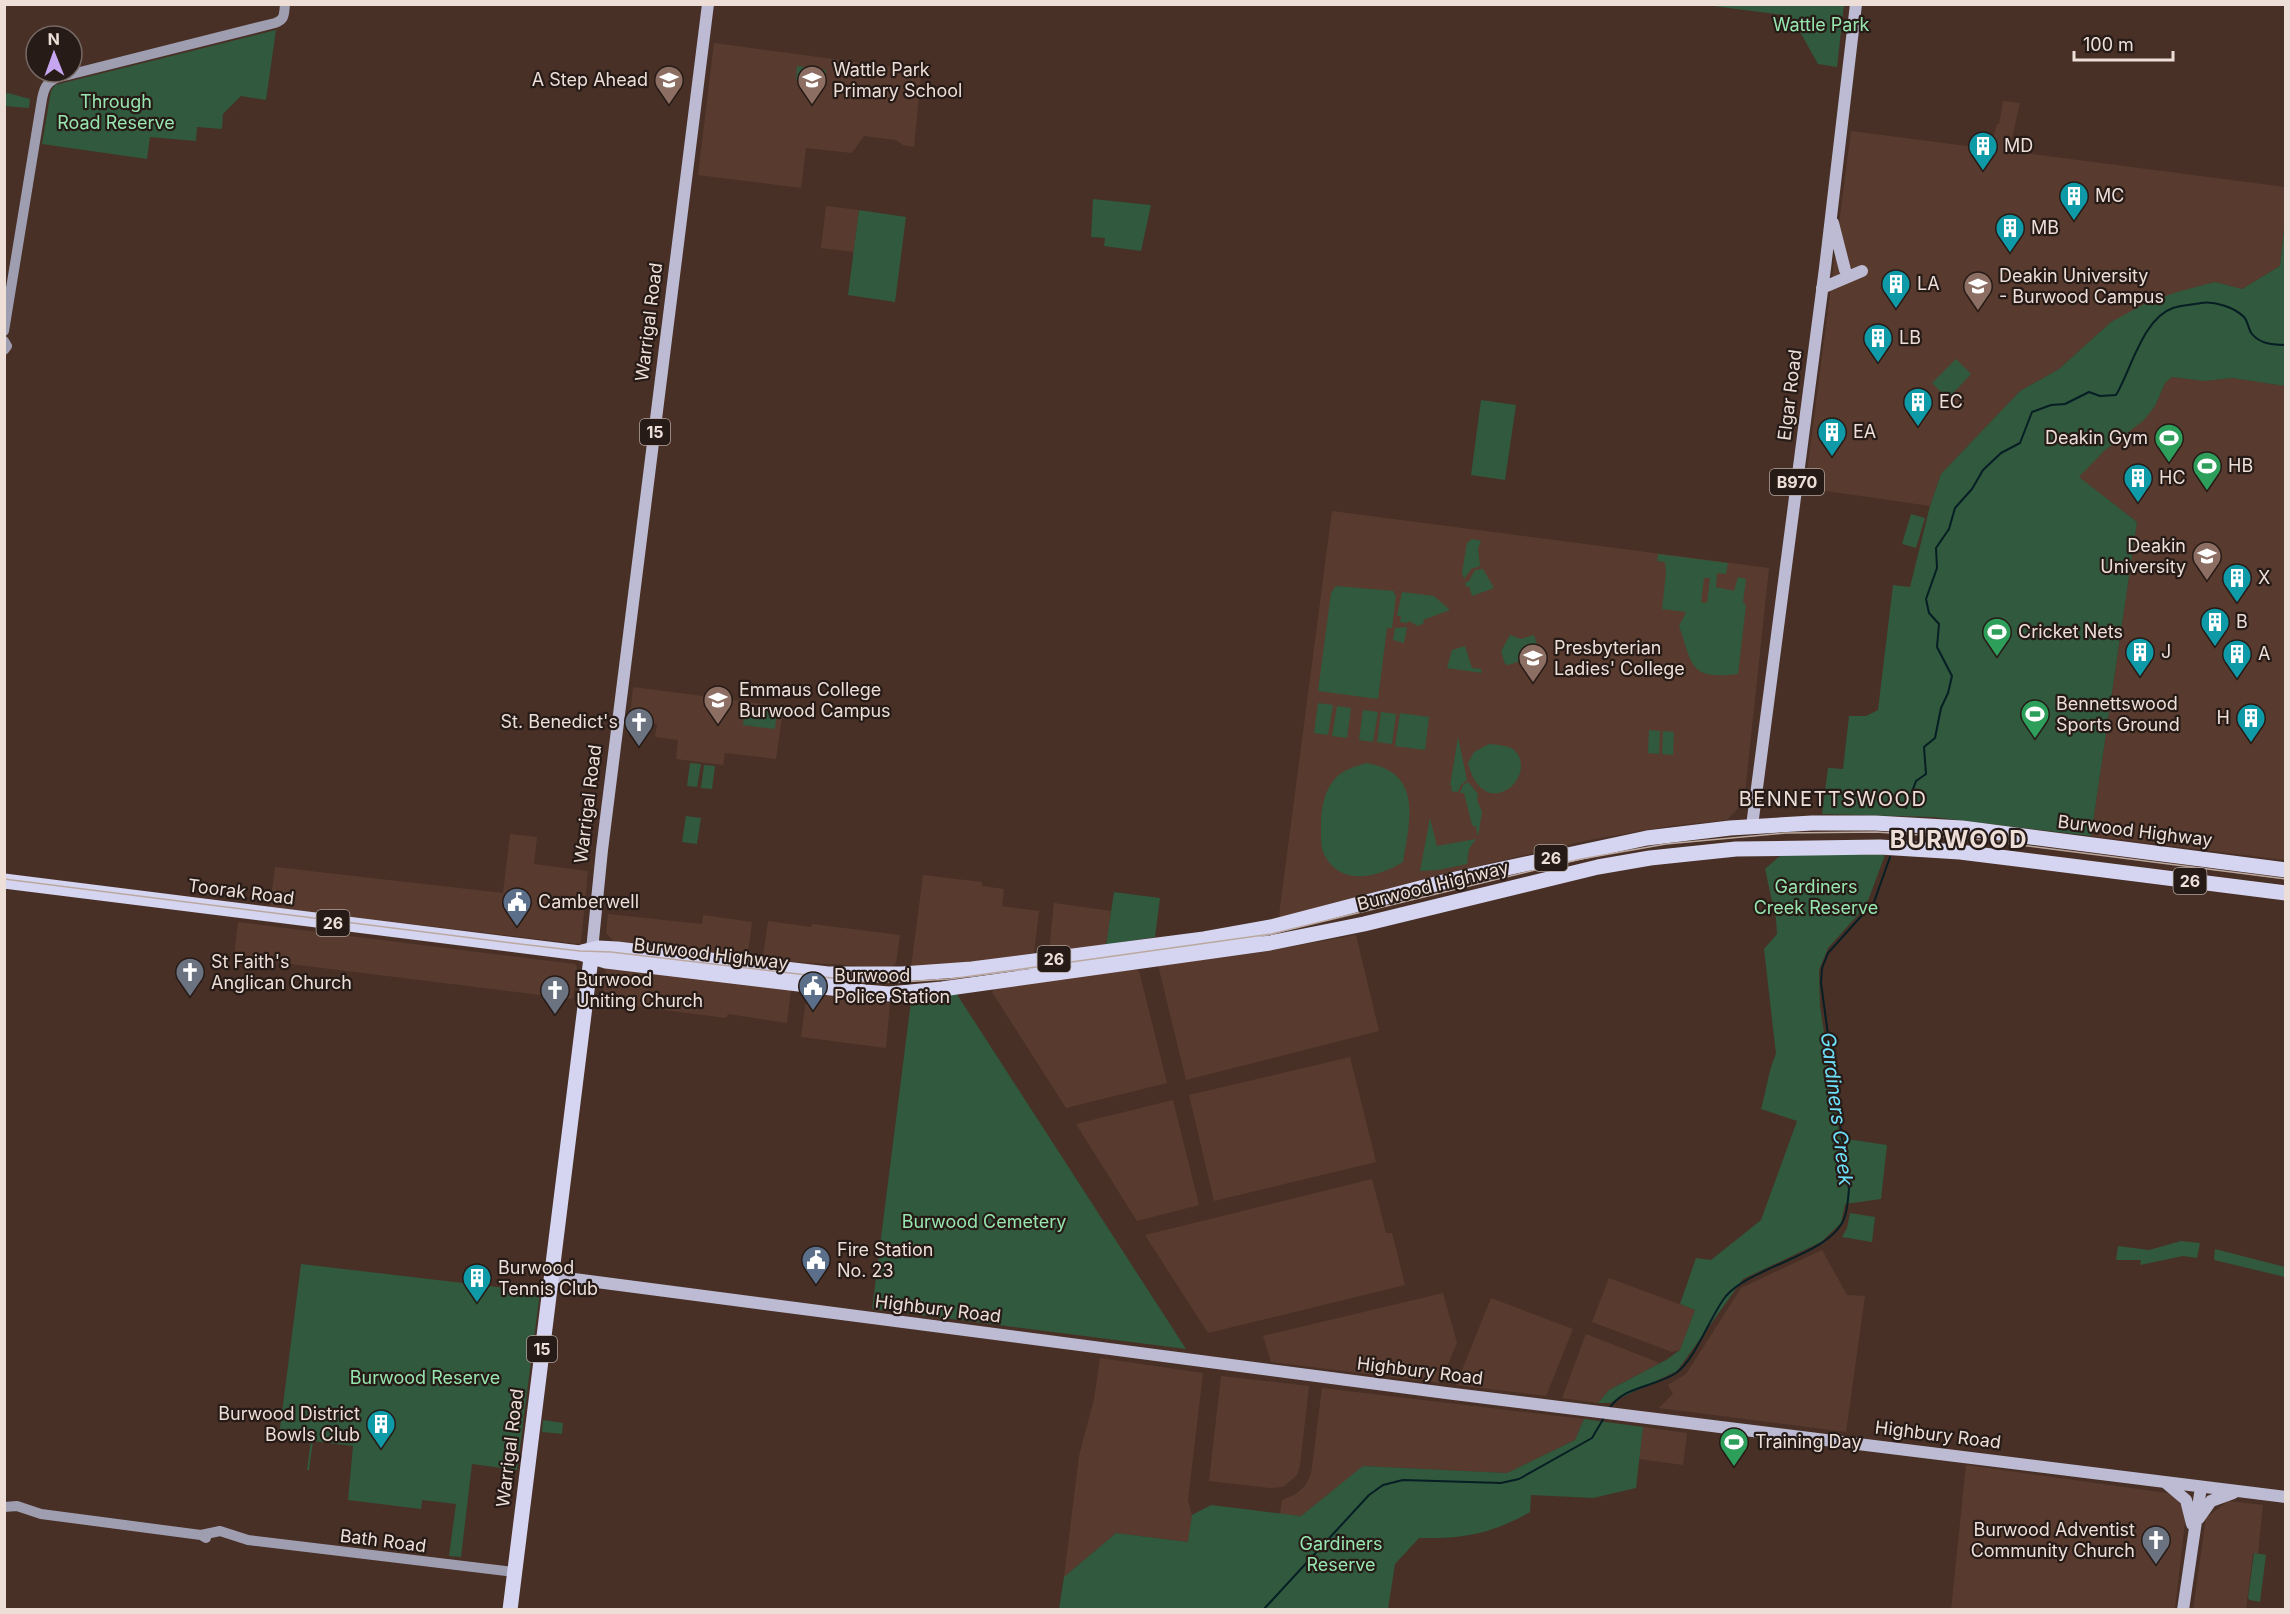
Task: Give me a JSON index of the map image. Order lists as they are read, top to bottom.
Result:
{
  "streets": {
    "highway": [
      "Warrigal Road",
      "15",
      "Burwood Highway",
      "26",
      "Toorak Road"
    ],
    "main road": ["Elgar Road", "B970", "Highbury Road"],
    "street": ["Bath Road"]
  },
  "crossings": [
    ["Warrigal Road", "Burwood Highway"],
    ["Warrigal Road", "Toorak Road"],
    ["Warrigal Road", "Highbury Road"],
    ["Warrigal Road", "Bath Road"],
    ["Elgar Road", "Burwood Highway"],
    ["Burwood Highway", "Toorak Road"]
  ],
  "districts": ["BENNETTSWOOD", "BURWOOD"],
  "water": ["Gardiners Creek"],
  "parks": [
    "Wattle Park",
    "Through Road Reserve",
    "Gardiners Creek Reserve",
    "Burwood Cemetery",
    "Burwood Reserve",
    "Gardiners Reserve"
  ],
  "places": {
    "school or university": [
      "A Step Ahead",
      "Wattle Park Primary School",
      "Deakin University - Burwood Campus",
      "Deakin University",
      "Presbyterian Ladies' College",
      "Emmaus College Burwood Campus"
    ],
    "building": [
      "MD",
      "MC",
      "MB",
      "LA",
      "LB",
      "EC",
      "EA",
      "HC",
      "X",
      "B",
      "J",
      "A",
      "H",
      "Burwood Tennis Club",
      "Burwood District Bowls Club"
    ],
    "sports": [
      "Deakin Gym",
      "HB",
      "Cricket Nets",
      "Bennettswood Sports Ground",
      "Training Day"
    ],
    "church": [
      "St. Benedict's",
      "St Faith's Anglican Church",
      "Burwood Uniting Church",
      "Burwood Adventist Community Church"
    ],
    "public building": ["Camberwell", "Burwood Police Station", "Fire Station No. 23"]
  },
  "scale_bar": "100 m",
  "north": "top"
}
